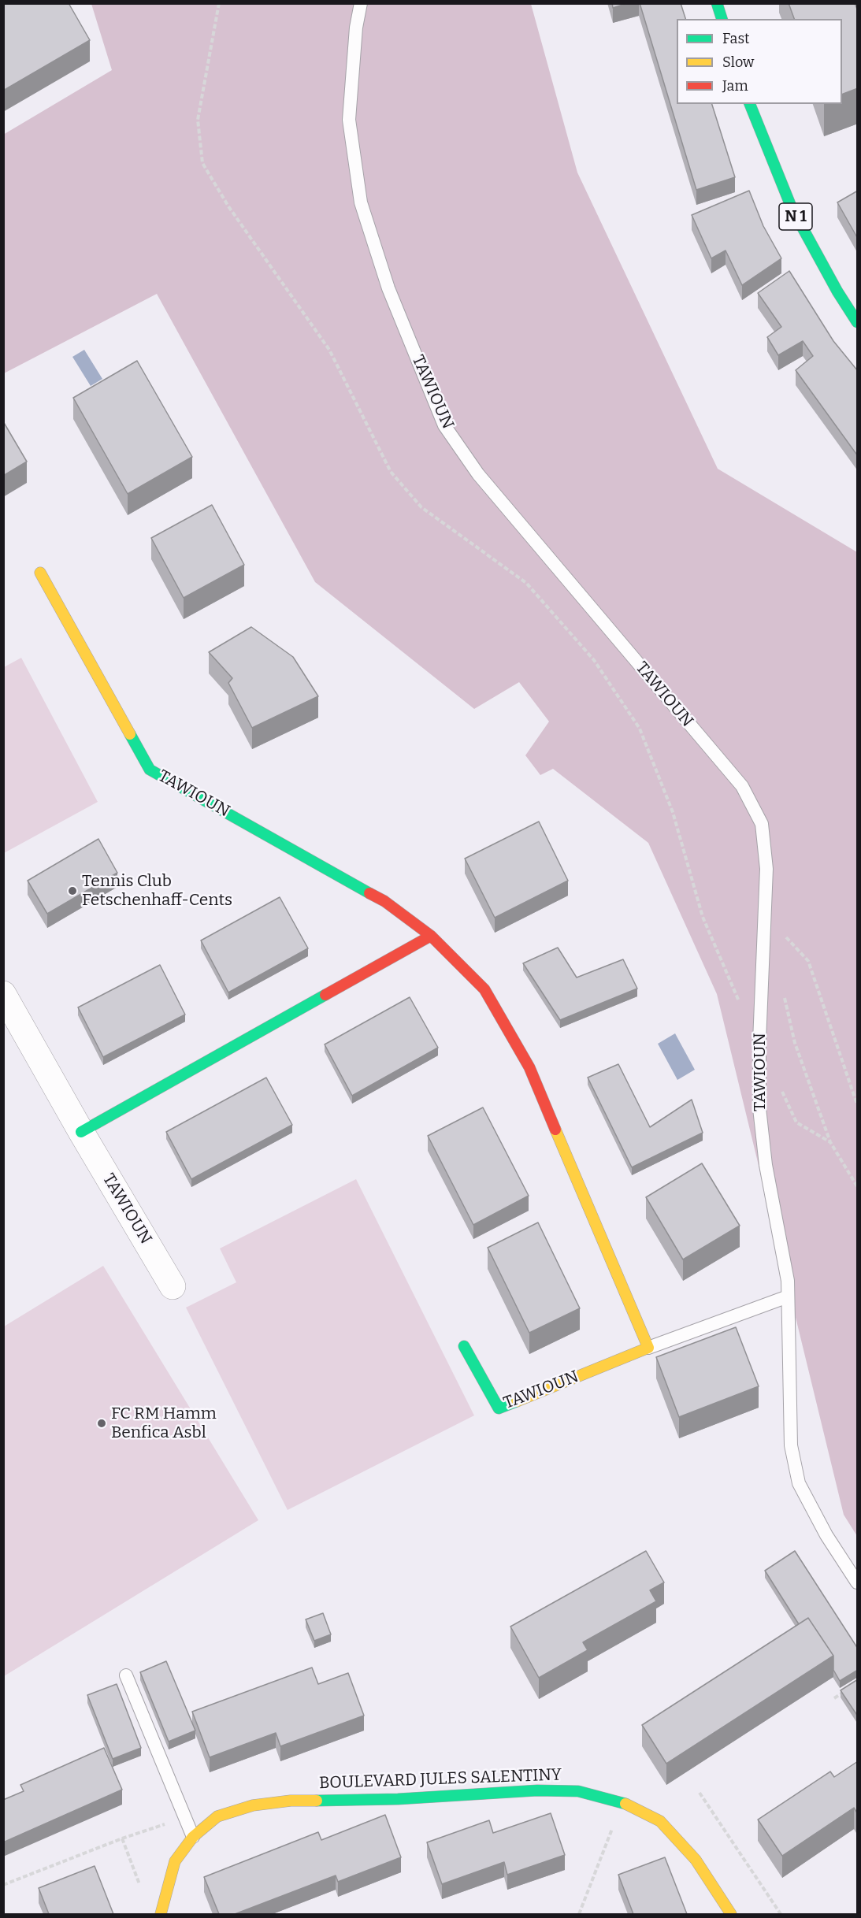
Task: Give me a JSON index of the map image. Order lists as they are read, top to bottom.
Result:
{
  "streets": {
    "street": ["N 1", "TAWIOUN", "BOULEVARD JULES SALENTINY"]
  },
  "places": ["Tennis Club Fetschenhaff-Cents", "FC RM Hamm Benfica Asbl"],
  "legend": ["Fast", "Slow", "Jam"]
}
